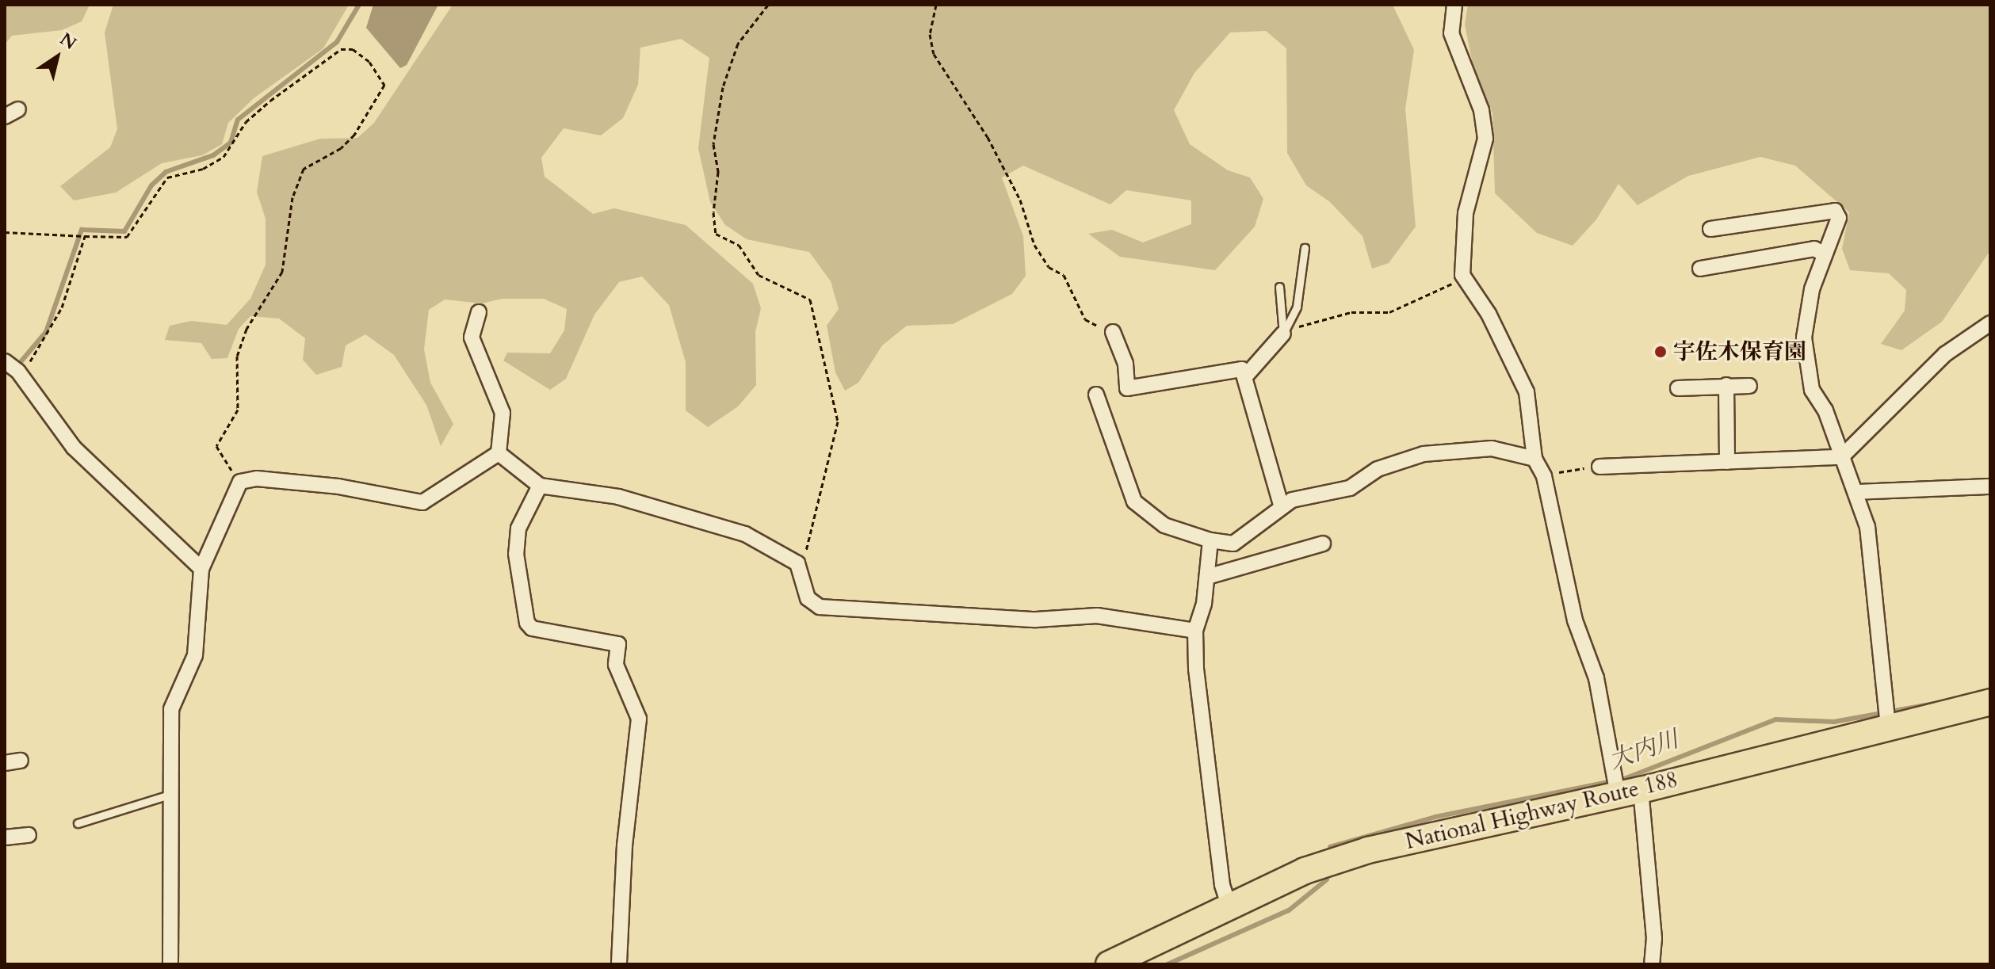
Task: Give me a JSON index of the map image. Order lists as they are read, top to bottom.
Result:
{
  "streets": {
    "highway": ["National Highway Route 188"]
  },
  "water": ["大内川"],
  "places": ["宇佐木保育園"],
  "north": "top right"
}
